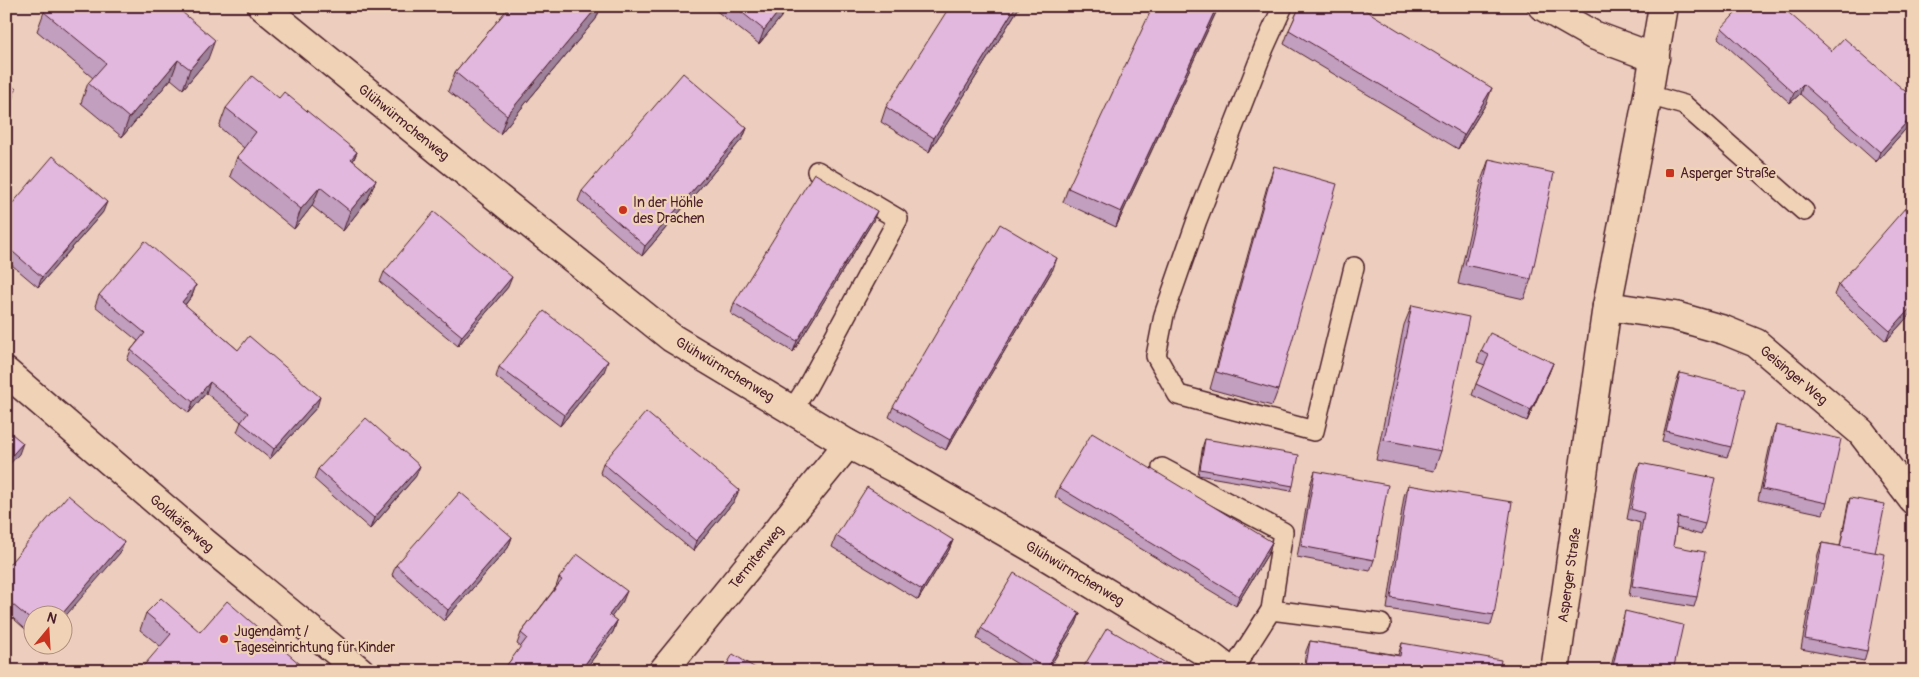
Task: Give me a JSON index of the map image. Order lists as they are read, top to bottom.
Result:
{
  "streets": {
    "street": [
      "Glühwürmchenweg",
      "Geisinger Weg",
      "Goldkäferweg",
      "Termitenweg",
      "Asperger Straße"
    ]
  },
  "crossings": [
    ["Glühwürmchenweg", "Termitenweg"],
    ["Geisinger Weg", "Asperger Straße"]
  ],
  "places": {
    "transit": ["Asperger Straße"],
    "other": ["In der Höhle des Drachen", "Jugendamt / Tageseinrichtung für Kinder"]
  },
  "north": "top"
}
